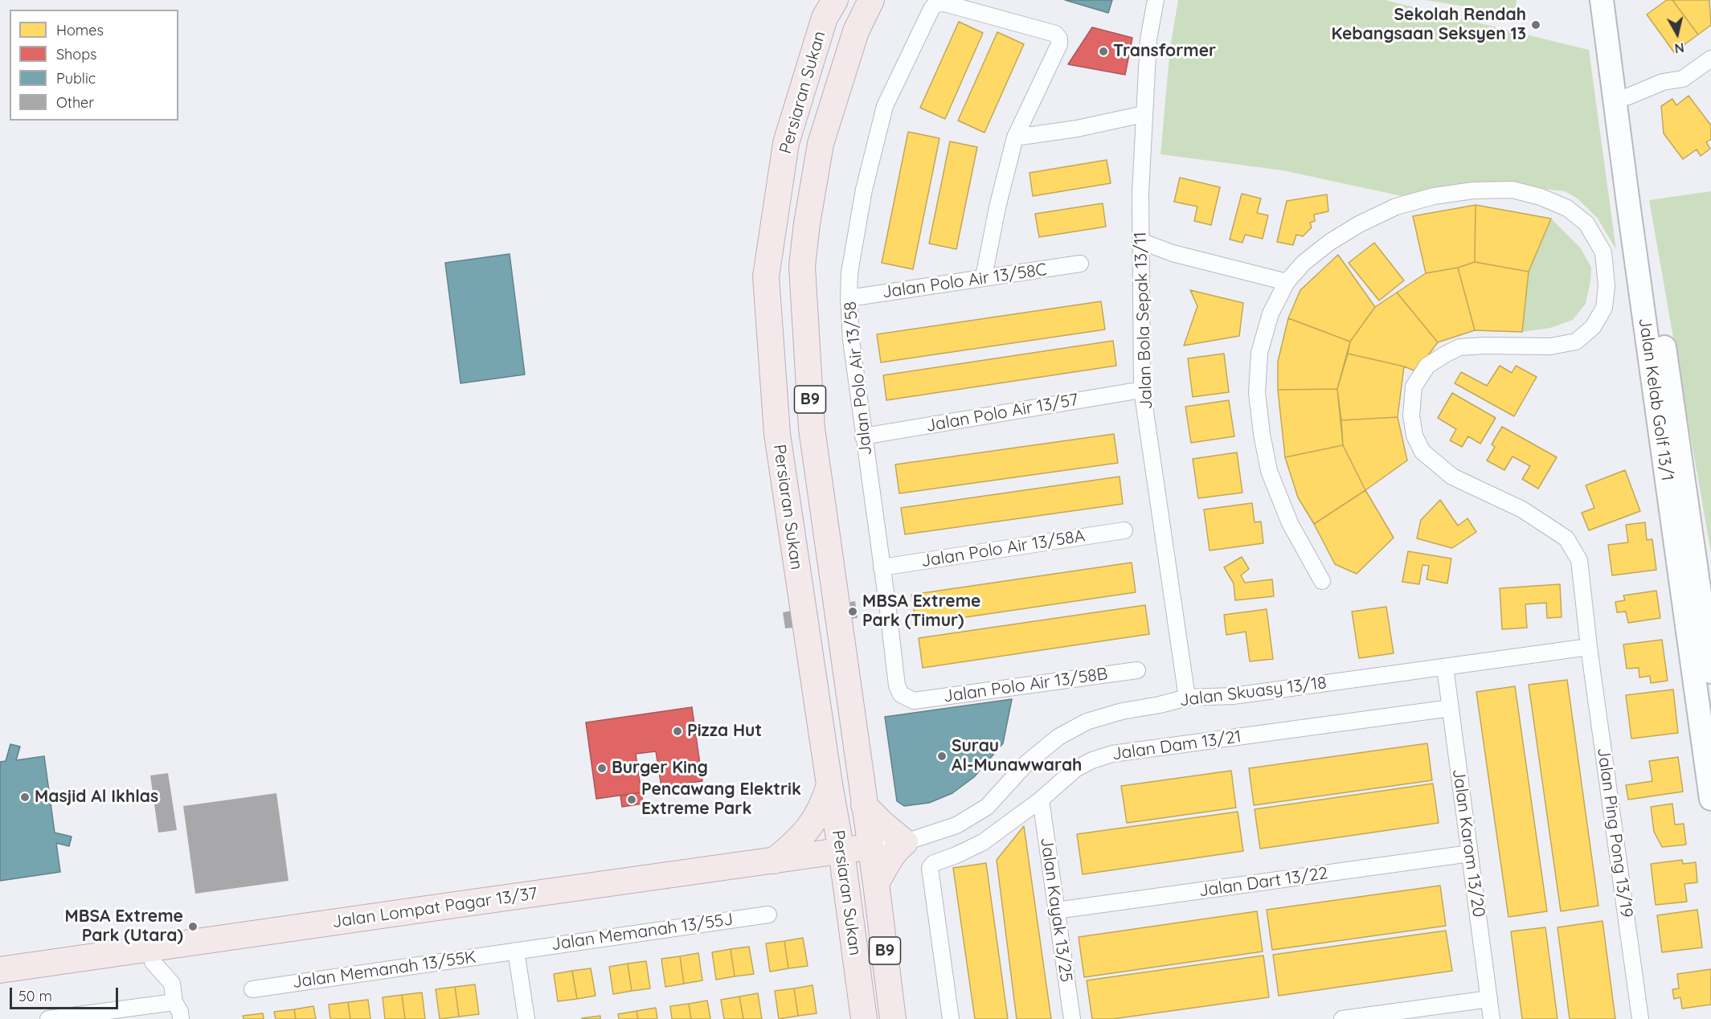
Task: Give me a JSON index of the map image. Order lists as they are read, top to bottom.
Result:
{
  "streets": {
    "main road": ["Persiaran Sukan", "B9", "Jalan Lompat Pagar 13/37"],
    "street": [
      "Jalan Polo Air 13/58C",
      "Jalan Bola Sepak 13/11",
      "Jalan Polo Air 13/58",
      "Jalan Kelab Golf 13/1",
      "Jalan Polo Air 13/57",
      "Jalan Polo Air 13/58A",
      "Jalan Polo Air 13/58B",
      "Jalan Skuasy 13/18",
      "Jalan Dam 13/21",
      "Jalan Ping Pong 13/19",
      "Jalan Karom 13/20",
      "Jalan Dart 13/22",
      "Jalan Kayak 13/25",
      "Jalan Memanah 13/55J",
      "Jalan Memanah 13/55K"
    ]
  },
  "crossings": [
    ["Persiaran Sukan", "Jalan Skuasy 13/18"],
    ["Persiaran Sukan", "Jalan Lompat Pagar 13/37"],
    ["Jalan Polo Air 13/58C", "Jalan Polo Air 13/58"],
    ["Jalan Bola Sepak 13/11", "Jalan Polo Air 13/57"],
    ["Jalan Bola Sepak 13/11", "Jalan Skuasy 13/18"],
    ["Jalan Polo Air 13/58", "Jalan Polo Air 13/57"],
    ["Jalan Polo Air 13/58", "Jalan Polo Air 13/58A"],
    ["Jalan Polo Air 13/58", "Jalan Polo Air 13/58B"],
    ["Jalan Skuasy 13/18", "Jalan Ping Pong 13/19"],
    ["Jalan Skuasy 13/18", "Jalan Karom 13/20"],
    ["Jalan Skuasy 13/18", "Jalan Lompat Pagar 13/37"],
    ["Jalan Dam 13/21", "Jalan Karom 13/20"],
    ["Jalan Dam 13/21", "Jalan Kayak 13/25"],
    ["Jalan Karom 13/20", "Jalan Dart 13/22"],
    ["Jalan Dart 13/22", "Jalan Kayak 13/25"],
    ["Jalan Memanah 13/55J", "Jalan Memanah 13/55K"]
  ],
  "places": [
    "Sekolah Rendah Kebangsaan Seksyen 13",
    "Transformer",
    "MBSA Extreme Park (Timur)",
    "Pizza Hut",
    "Surau Al-Munawwarah",
    "Burger King",
    "Masjid Al Ikhlas",
    "Pencawang Elektrik Extreme Park",
    "MBSA Extreme Park (Utara)"
  ],
  "legend": [
    "Homes",
    "Shops",
    "Public",
    "Other"
  ],
  "scale_bar": "50 m",
  "north": "bottom"
}
